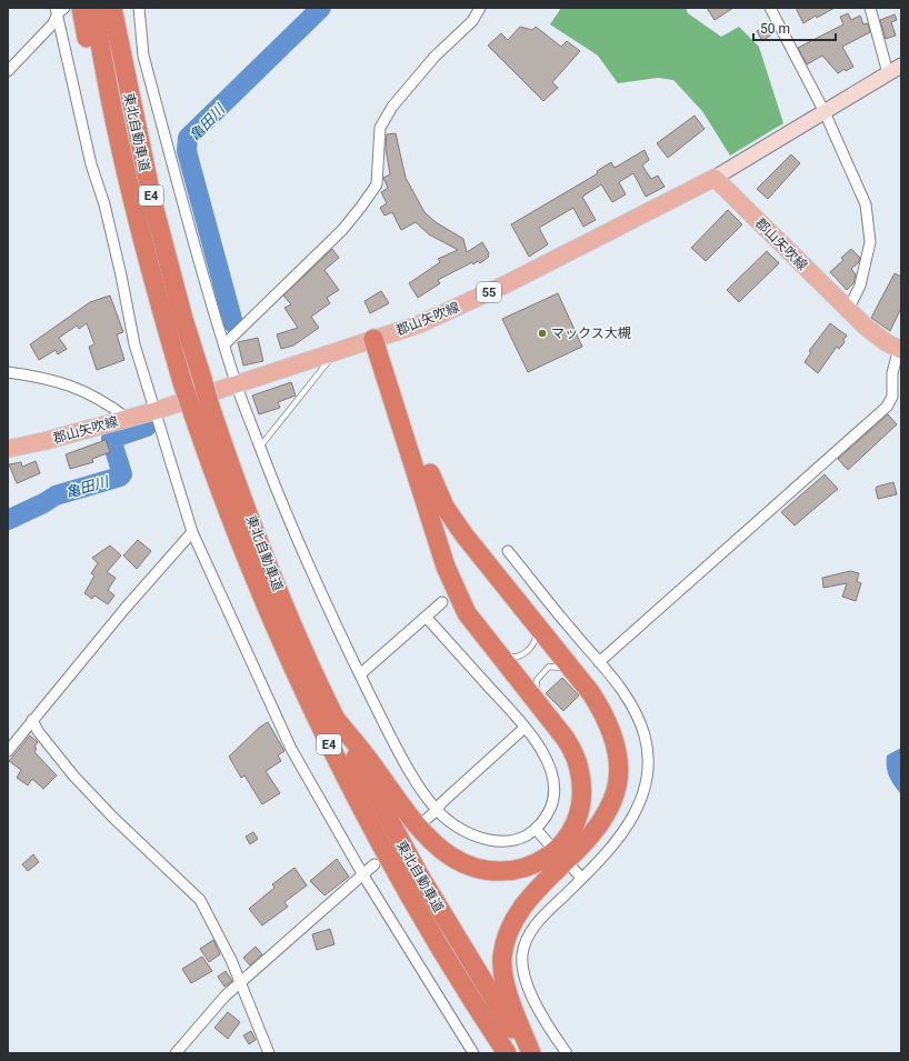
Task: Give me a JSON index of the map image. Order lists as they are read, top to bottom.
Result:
{
  "streets": {
    "highway": ["東北自動車道", "E4"],
    "main road": ["郡山矢吹線", "55"]
  },
  "water": ["亀田川"],
  "places": ["マックス大槻"],
  "scale_bar": "50 m"
}
